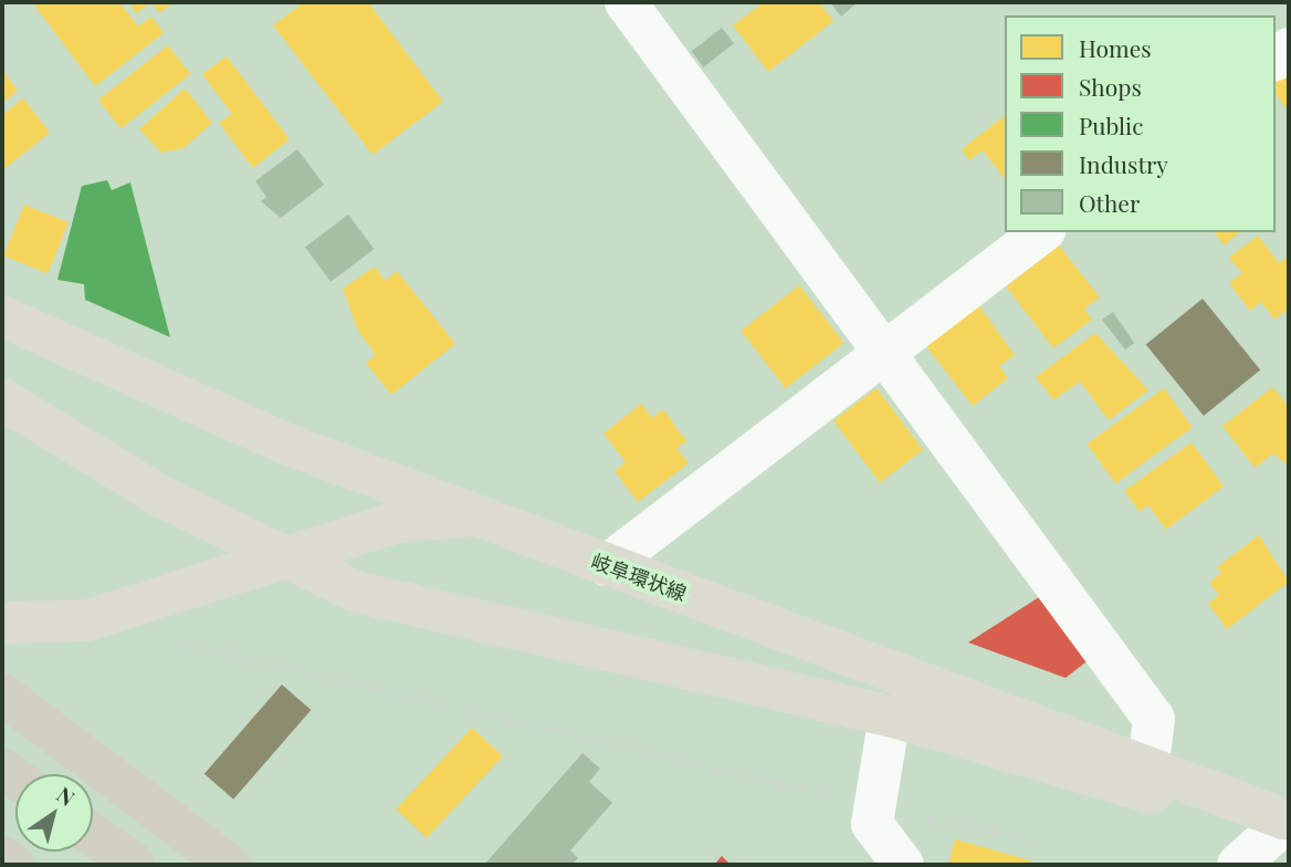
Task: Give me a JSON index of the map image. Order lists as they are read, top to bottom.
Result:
{
  "streets": {
    "main road": ["岐阜環状線"]
  },
  "legend": [
    "Homes",
    "Shops",
    "Public",
    "Industry",
    "Other"
  ],
  "north": "top right"
}
